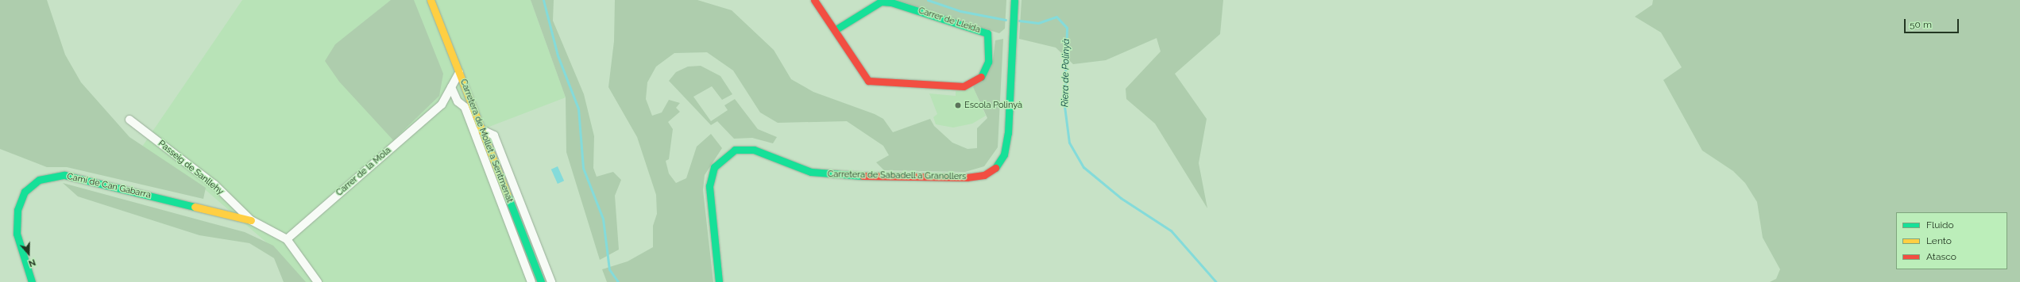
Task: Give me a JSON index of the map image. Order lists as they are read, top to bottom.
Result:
{
  "streets": {
    "street": [
      "Carrer de Lleida",
      "Carretera de Mollet a Sentmenat",
      "Passeig de Sanllehy",
      "Carrer de la Mola",
      "Carretera de Sabadell a Granollers",
      "Camí de Can Gabarra"
    ]
  },
  "crossings": [
    ["Carretera de Mollet a Sentmenat", "Carrer de la Mola"],
    ["Passeig de Sanllehy", "Carrer de la Mola"],
    ["Passeig de Sanllehy", "Camí de Can Gabarra"]
  ],
  "water": ["Riera de Polinyà"],
  "places": ["Escola Polinyà"],
  "legend": ["Fluido", "Lento", "Atasco"],
  "scale_bar": "50 m",
  "north": "bottom"
}
